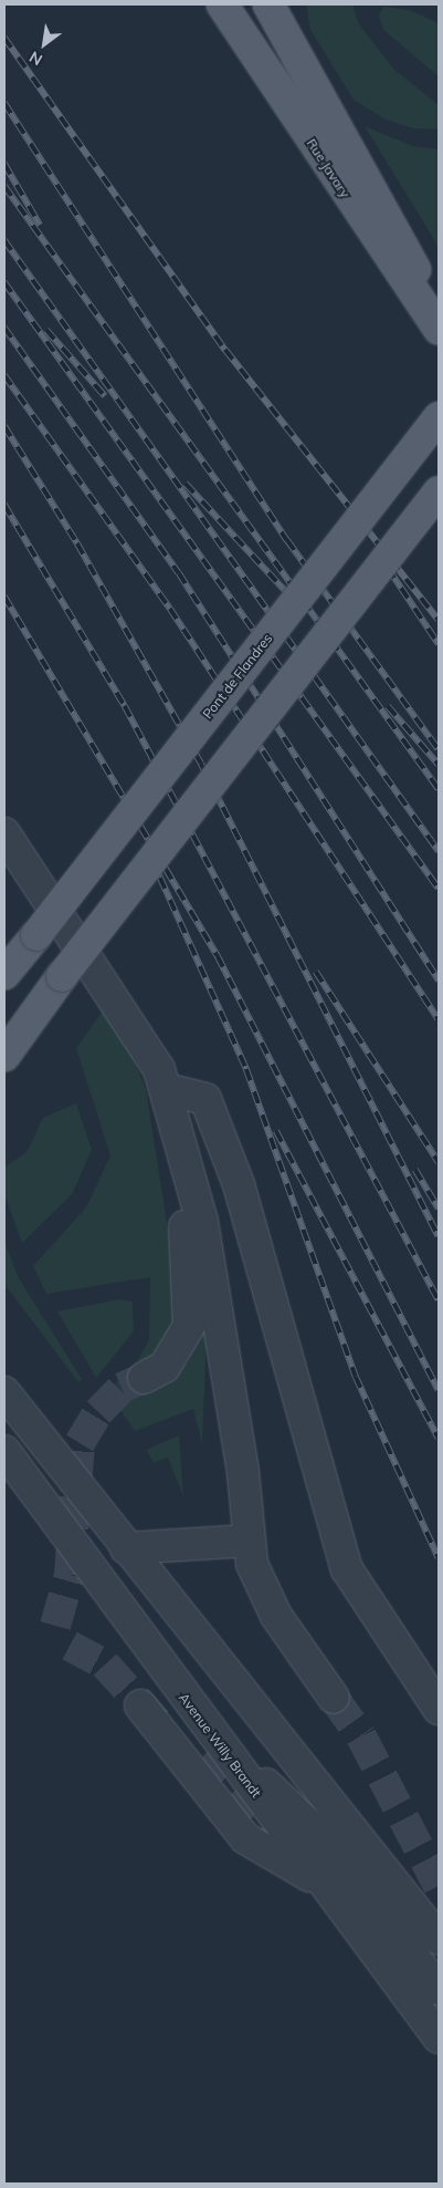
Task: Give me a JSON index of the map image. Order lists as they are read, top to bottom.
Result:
{
  "streets": {
    "main road": ["Rue Javary", "Pont de Flandres"],
    "street": ["Avenue Willy Brandt"]
  },
  "north": "bottom left"
}
